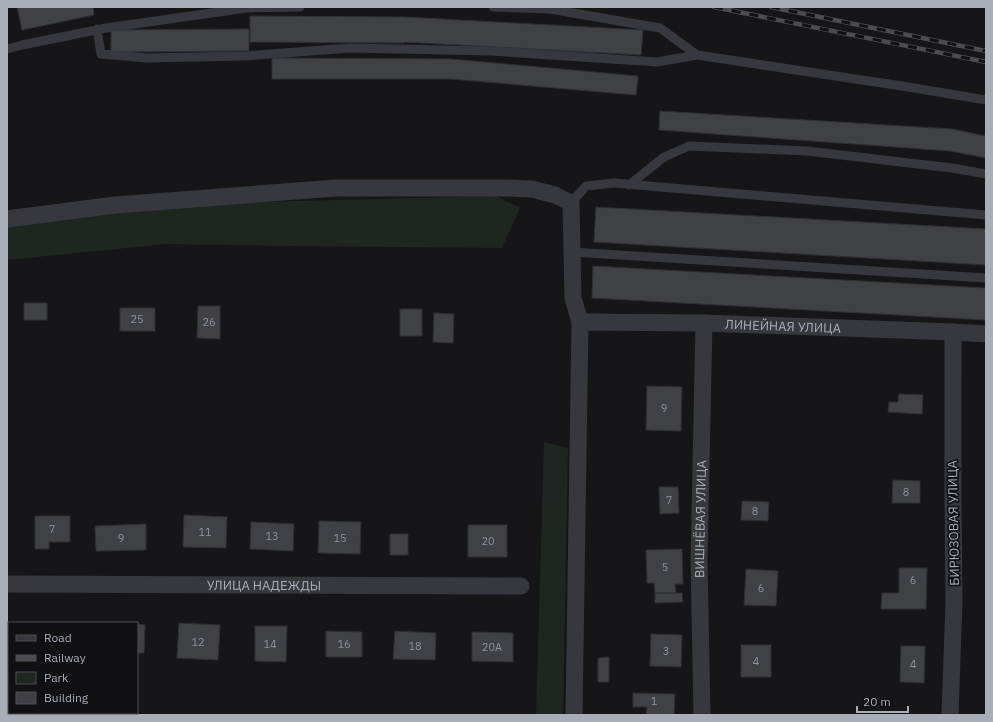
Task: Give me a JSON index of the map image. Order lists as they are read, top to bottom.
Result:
{
  "streets": {
    "street": [
      "ЛИНЕЙНАЯ УЛИЦА",
      "ВИШНЁВАЯ УЛИЦА",
      "БИРЮЗОВАЯ УЛИЦА",
      "УЛИЦА НАДЕЖДЫ"
    ]
  },
  "crossings": [
    ["ЛИНЕЙНАЯ УЛИЦА", "ВИШНЁВАЯ УЛИЦА"],
    ["ЛИНЕЙНАЯ УЛИЦА", "БИРЮЗОВАЯ УЛИЦА"]
  ],
  "house_numbers": [
    "25",
    "26",
    "9",
    "8",
    "7",
    "8",
    "7",
    "11",
    "13",
    "9",
    "15",
    "20",
    "5",
    "6",
    "6",
    "12",
    "14",
    "16",
    "18",
    "20А",
    "3",
    "4",
    "4",
    "1"
  ],
  "legend": [
    "Road",
    "Railway",
    "Park",
    "Building"
  ],
  "scale_bar": "20 m"
}
